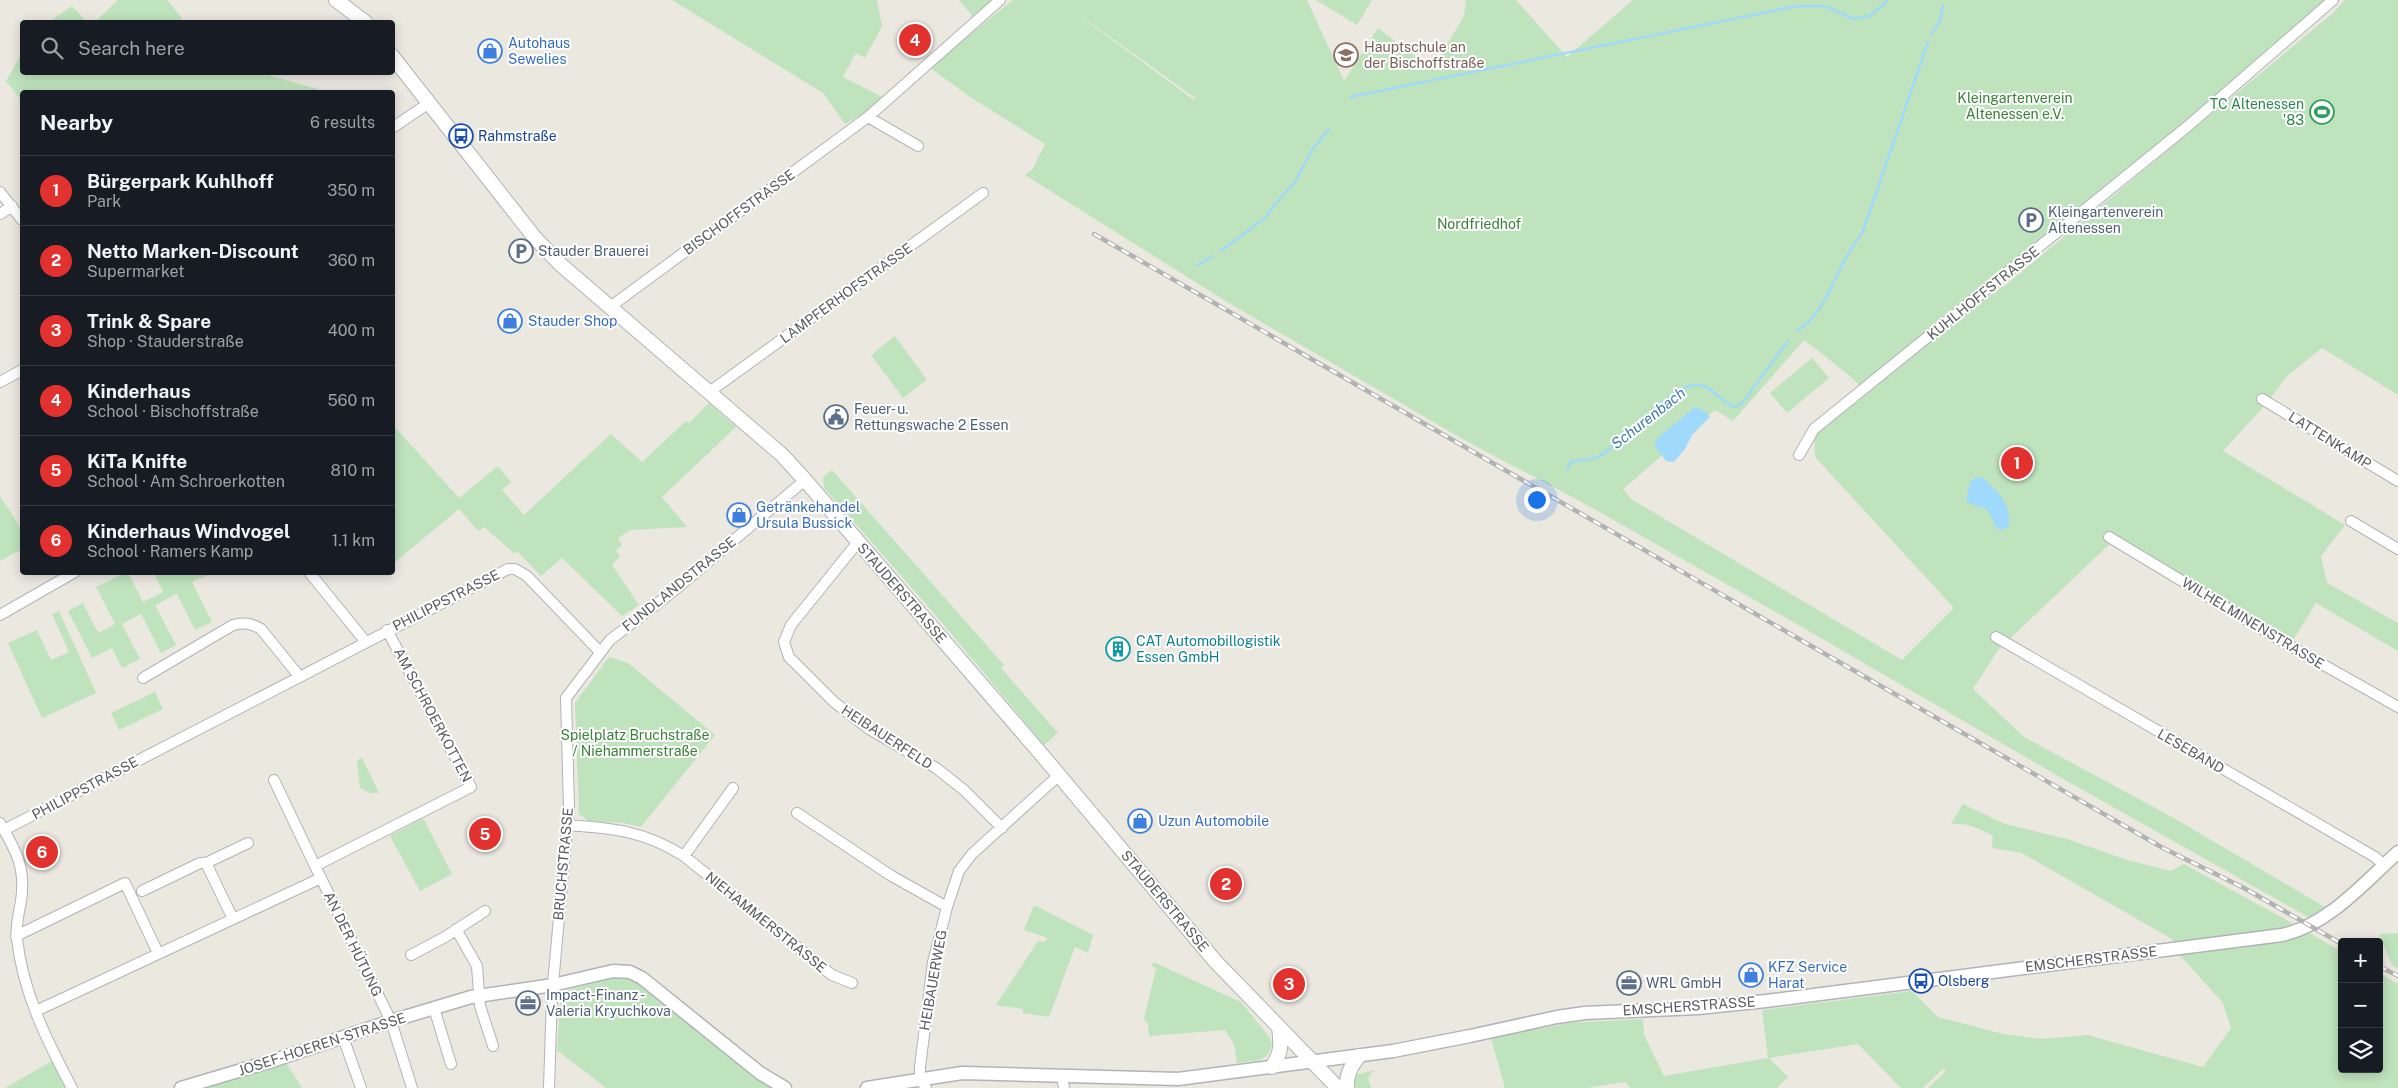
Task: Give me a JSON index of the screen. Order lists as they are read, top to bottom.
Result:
{
  "streets": {
    "main road": ["STAUDERSTRASSE"],
    "street": [
      "BISCHOFFSTRASSE",
      "LAMPFERHOFSTRASSE",
      "KUHLHOFFSTRASSE",
      "LATTENKAMP",
      "FUNDLANDSTRASSE",
      "PHILIPPSTRASSE",
      "WILHELMINENSTRASSE",
      "AM SCHROERKOTTEN",
      "HEIBAUERFELD",
      "LESEBAND",
      "BRUCHSTRASSE",
      "NIEHAMMERSTRASSE",
      "AN DER HÜTUNG",
      "EMSCHERSTRASSE",
      "HEIBAUERWEG",
      "JOSEF-HOEREN-STRASSE"
    ]
  },
  "crossings": [
    ["BISCHOFFSTRASSE", "STAUDERSTRASSE"],
    ["LAMPFERHOFSTRASSE", "STAUDERSTRASSE"],
    ["FUNDLANDSTRASSE", "STAUDERSTRASSE"],
    ["FUNDLANDSTRASSE", "PHILIPPSTRASSE"],
    ["FUNDLANDSTRASSE", "BRUCHSTRASSE"],
    ["STAUDERSTRASSE", "HEIBAUERFELD"],
    ["STAUDERSTRASSE", "EMSCHERSTRASSE"],
    ["STAUDERSTRASSE", "HEIBAUERWEG"],
    ["PHILIPPSTRASSE", "AM SCHROERKOTTEN"],
    ["PHILIPPSTRASSE", "BRUCHSTRASSE"],
    ["AM SCHROERKOTTEN", "AN DER HÜTUNG"],
    ["HEIBAUERFELD", "HEIBAUERWEG"],
    ["LESEBAND", "EMSCHERSTRASSE"],
    ["BRUCHSTRASSE", "NIEHAMMERSTRASSE"],
    ["BRUCHSTRASSE", "JOSEF-HOEREN-STRASSE"],
    ["AN DER HÜTUNG", "JOSEF-HOEREN-STRASSE"]
  ],
  "water": ["Schurenbach"],
  "parks": ["Kleingartenverein Altenessen e.V.", "Nordfriedhof", "Spielplatz Bruchstraße / Niehammerstraße"],
  "places": {
    "shop": [
      "Autohaus Sewelies",
      "Stauder Shop",
      "Getränkehandel Ursula Bussick",
      "Uzun Automobile",
      "KFZ Service Harat"
    ],
    "school or university": ["Hauptschule an der Bischoffstraße"],
    "sports": ["TC Altenessen '83"],
    "bus stop": ["Rahmstraße", "Olsberg"],
    "parking": ["Kleingartenverein Altenessen", "Stauder Brauerei"],
    "public building": ["Feuer- u. Rettungswache 2 Essen"],
    "building": ["CAT Automobillogistik Essen GmbH"],
    "office": ["WRL GmbH", "Impact-Finanz - Valeria Kryuchkova"]
  },
  "page": {
    "search": "Search here",
    "pins": [
      "4",
      "1",
      "5",
      "6",
      "2",
      "3"
    ],
    "heading": ["Nearby", "6 results"],
    "list": [
      {
        "mark": "1",
        "name": "Bürgerpark Kuhlhoff",
        "note": "Park",
        "value": "350 m"
      },
      {
        "mark": "2",
        "name": "Netto Marken-Discount",
        "note": "Supermarket",
        "value": "360 m"
      },
      {
        "mark": "3",
        "name": "Trink & Spare",
        "note": "Shop · Stauderstraße",
        "value": "400 m"
      },
      {
        "mark": "4",
        "name": "Kinderhaus",
        "note": "School · Bischoffstraße",
        "value": "560 m"
      },
      {
        "mark": "5",
        "name": "KiTa Knifte",
        "note": "School · Am Schroerkotten",
        "value": "810 m"
      },
      {
        "mark": "6",
        "name": "Kinderhaus Windvogel",
        "note": "School · Ramers Kamp",
        "value": "1.1 km"
      }
    ],
    "map_buttons": ["+", "−"]
  }
}
